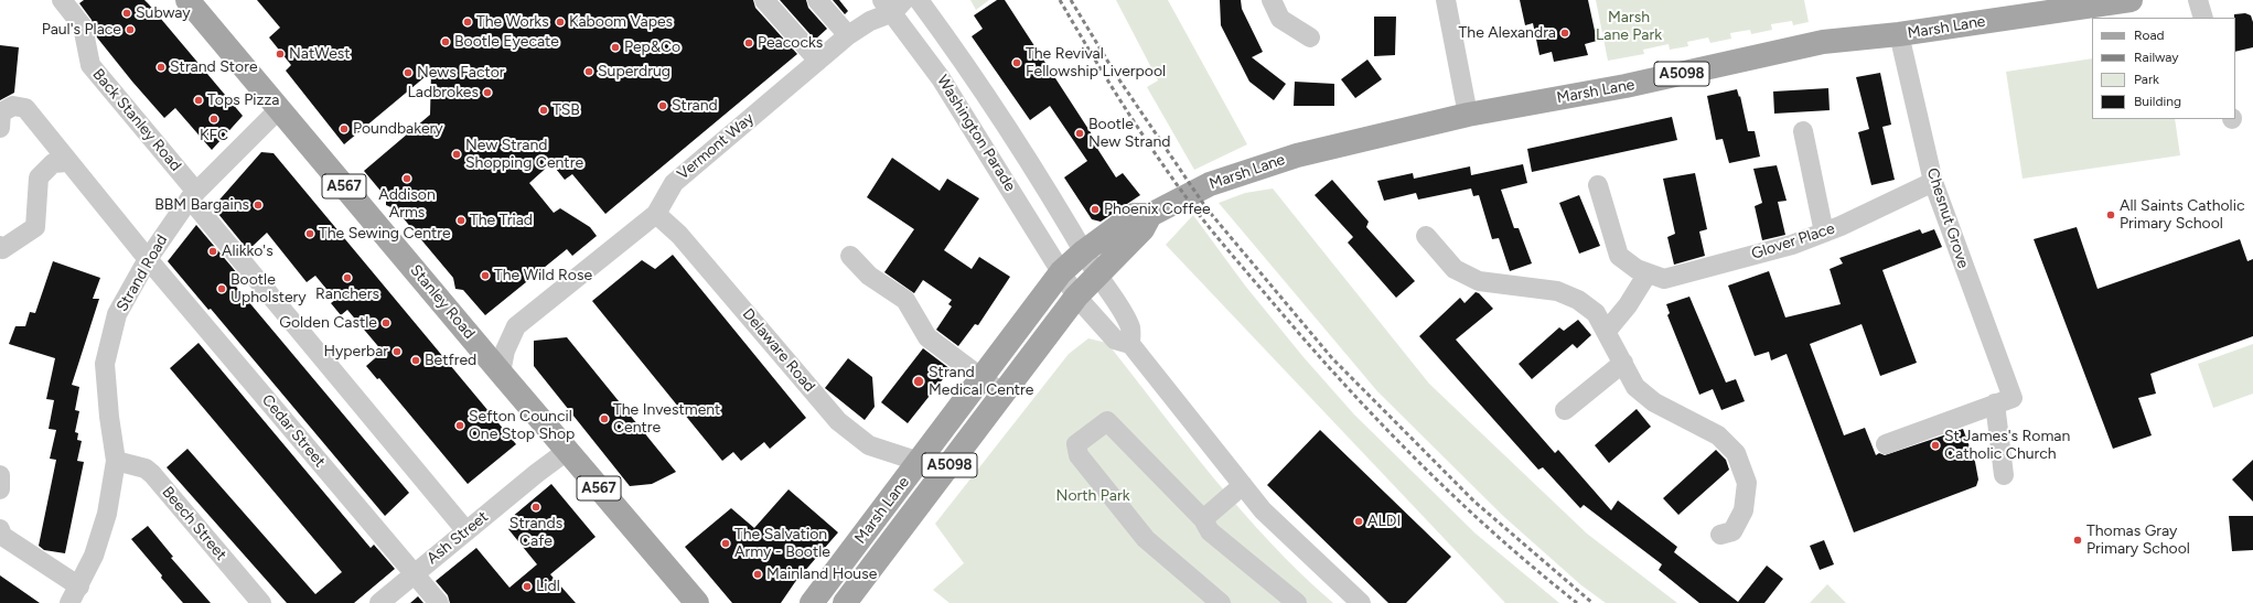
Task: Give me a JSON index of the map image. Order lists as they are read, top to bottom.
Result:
{
  "streets": {
    "main road": [
      "Marsh Lane",
      "A5098",
      "A567",
      "Stanley Road"
    ],
    "street": [
      "Back Stanley Road",
      "Washington Parade",
      "Vermont Way",
      "Chesnut Grove",
      "Glover Place",
      "Strand Road",
      "Delaware Road",
      "Cedar Street",
      "Beech Street",
      "Ash Street"
    ]
  },
  "crossings": [
    ["Marsh Lane", "Washington Parade"],
    ["Marsh Lane", "Chesnut Grove"],
    ["Marsh Lane", "Delaware Road"],
    ["Back Stanley Road", "Strand Road"],
    ["Back Stanley Road", "Ash Street"],
    ["Washington Parade", "Vermont Way"],
    ["Vermont Way", "Stanley Road"],
    ["Vermont Way", "Delaware Road"],
    ["Chesnut Grove", "Glover Place"],
    ["Strand Road", "Stanley Road"],
    ["Strand Road", "Cedar Street"],
    ["Strand Road", "Beech Street"],
    ["Stanley Road", "Ash Street"],
    ["Cedar Street", "Ash Street"]
  ],
  "parks": ["Marsh Lane Park", "North Park"],
  "places": [
    "Subway",
    "The Works",
    "Kaboom Vapes",
    "Paul's Place",
    "The Alexandra",
    "Bootle Eyecate",
    "Peacocks",
    "Pep&Co",
    "NatWest",
    "The Revival Fellowship Liverpool",
    "Strand Store",
    "Superdrug",
    "News Factor",
    "Ladbrokes",
    "Tops Pizza",
    "Strand",
    "TSB",
    "KFC",
    "Poundbakery",
    "Bootle New Strand",
    "New Strand Shopping Centre",
    "Addison Arms",
    "BBM Bargains",
    "Phoenix Coffee",
    "All Saints Catholic Primary School",
    "The Triad",
    "The Sewing Centre",
    "Alikko's",
    "The Wild Rose",
    "Ranchers",
    "Bootle Upholstery",
    "Golden Castle",
    "Hyperbar",
    "Betfred",
    "Strand Medical Centre",
    "The Investment Centre",
    "Sefton Council One Stop Shop",
    "St James's Roman Catholic Church",
    "Strands Cafe",
    "ALDI",
    "Thomas Gray Primary School",
    "The Salvation Army - Bootle",
    "Mainland House",
    "Lidl"
  ],
  "legend": [
    "Road",
    "Railway",
    "Park",
    "Building"
  ]
}
